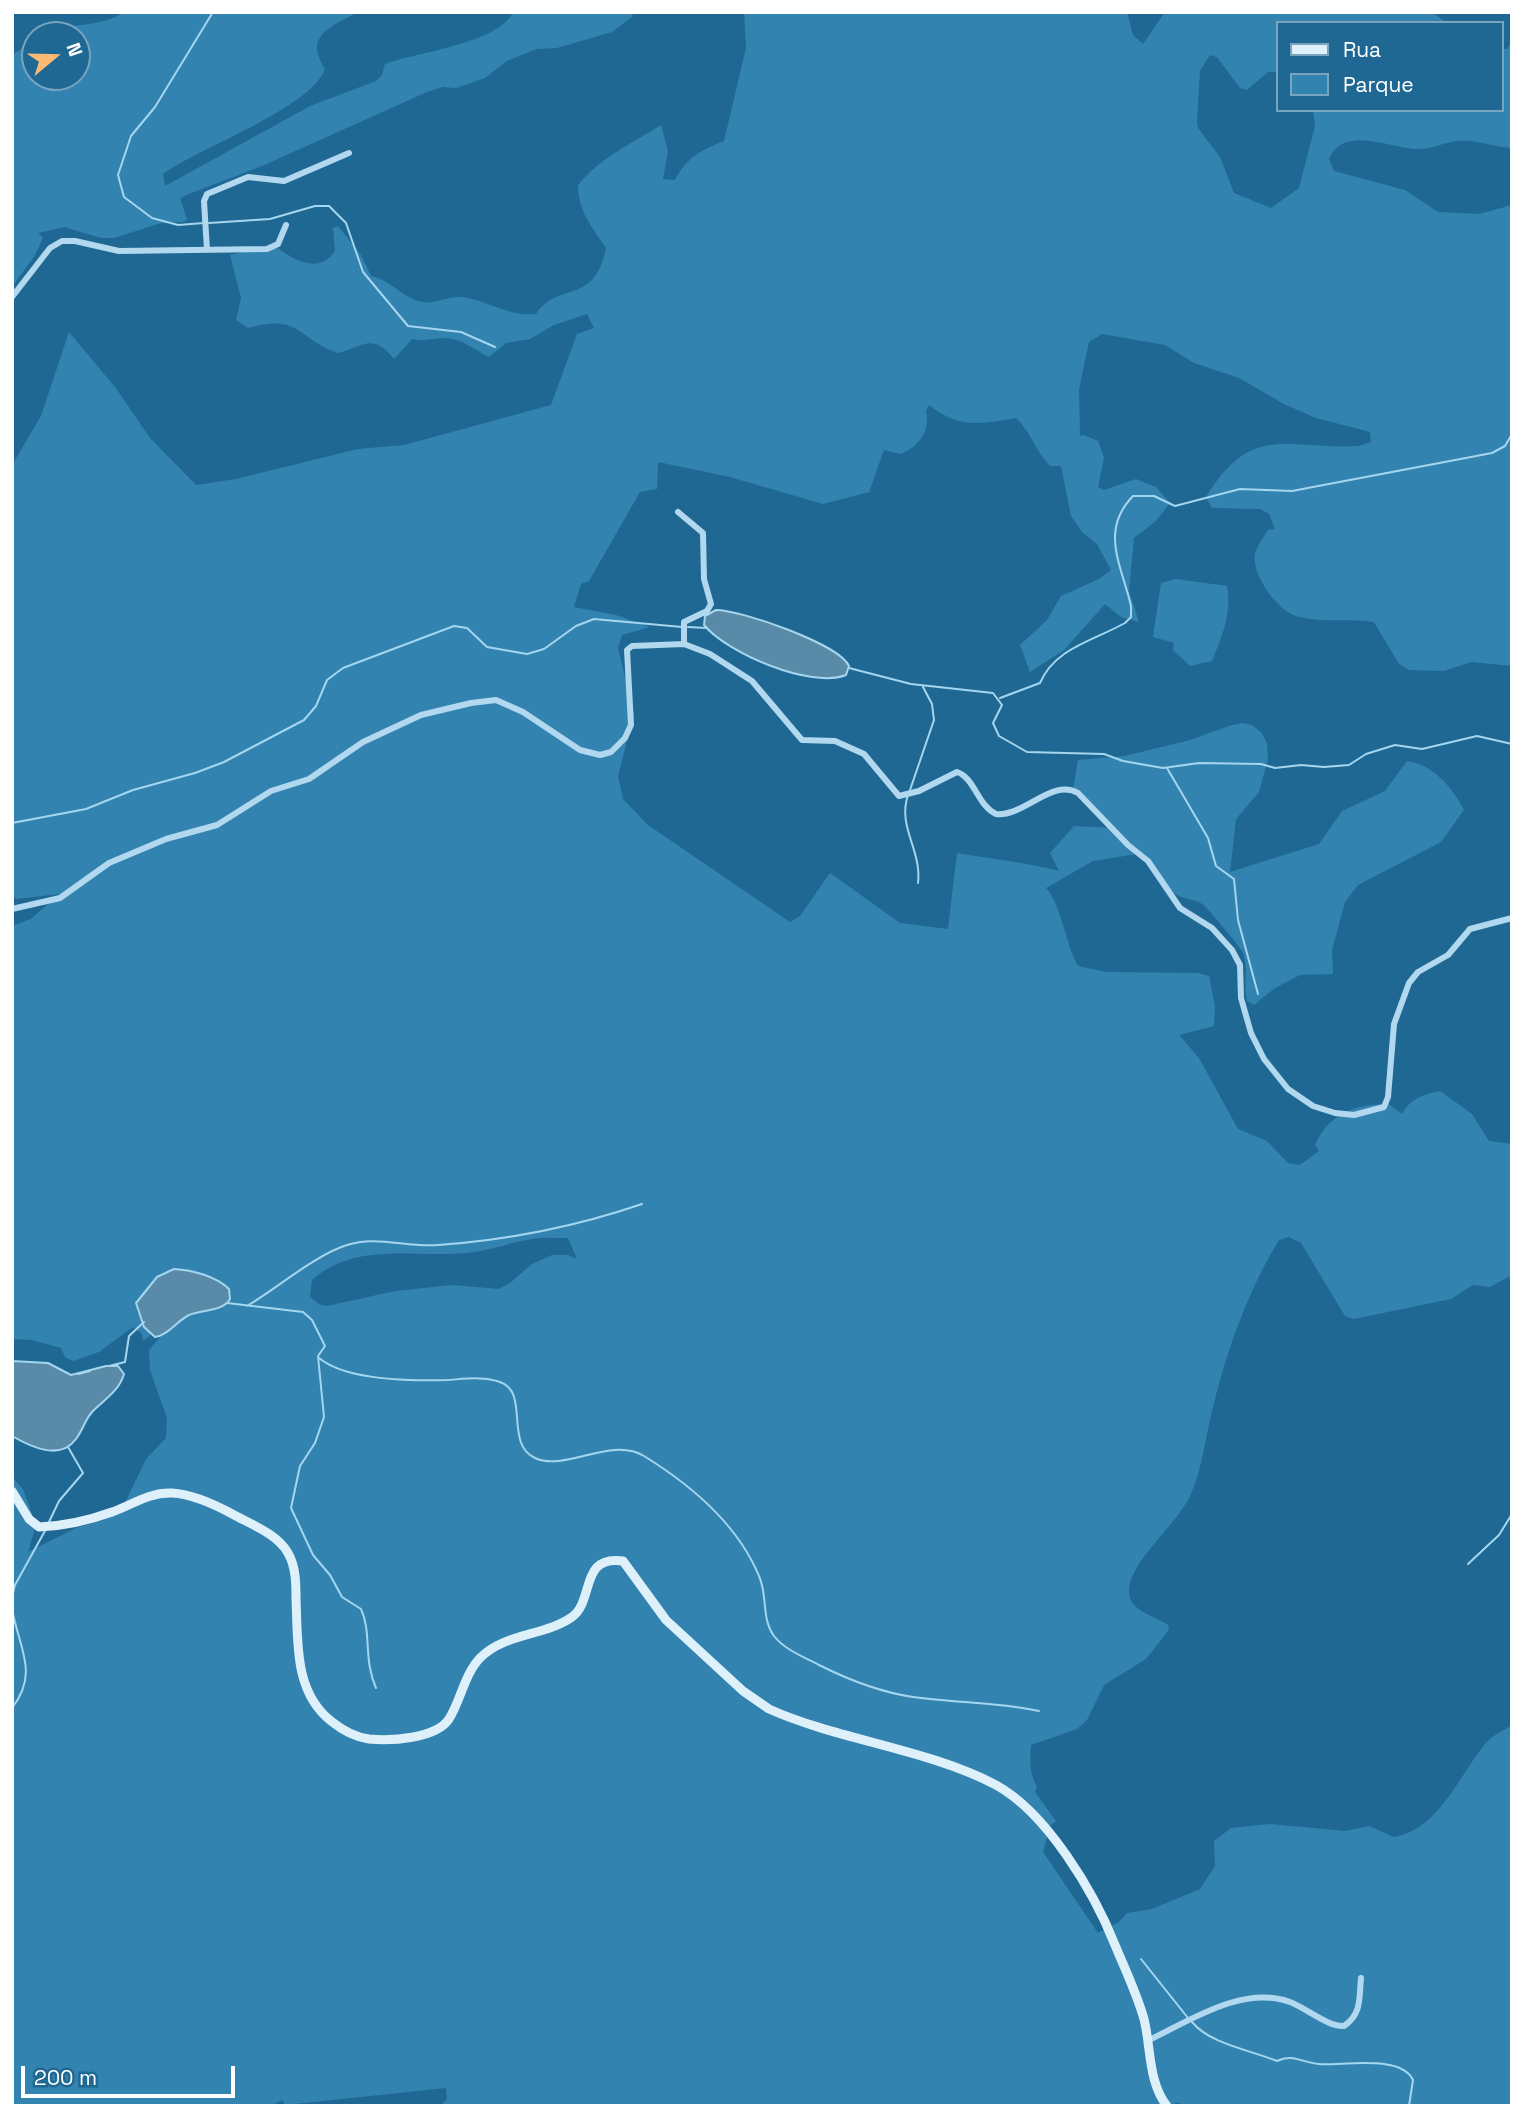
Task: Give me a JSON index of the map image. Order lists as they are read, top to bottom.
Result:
{
  "legend": ["Rua", "Parque"],
  "scale_bar": "200 m",
  "north": "right"
}
